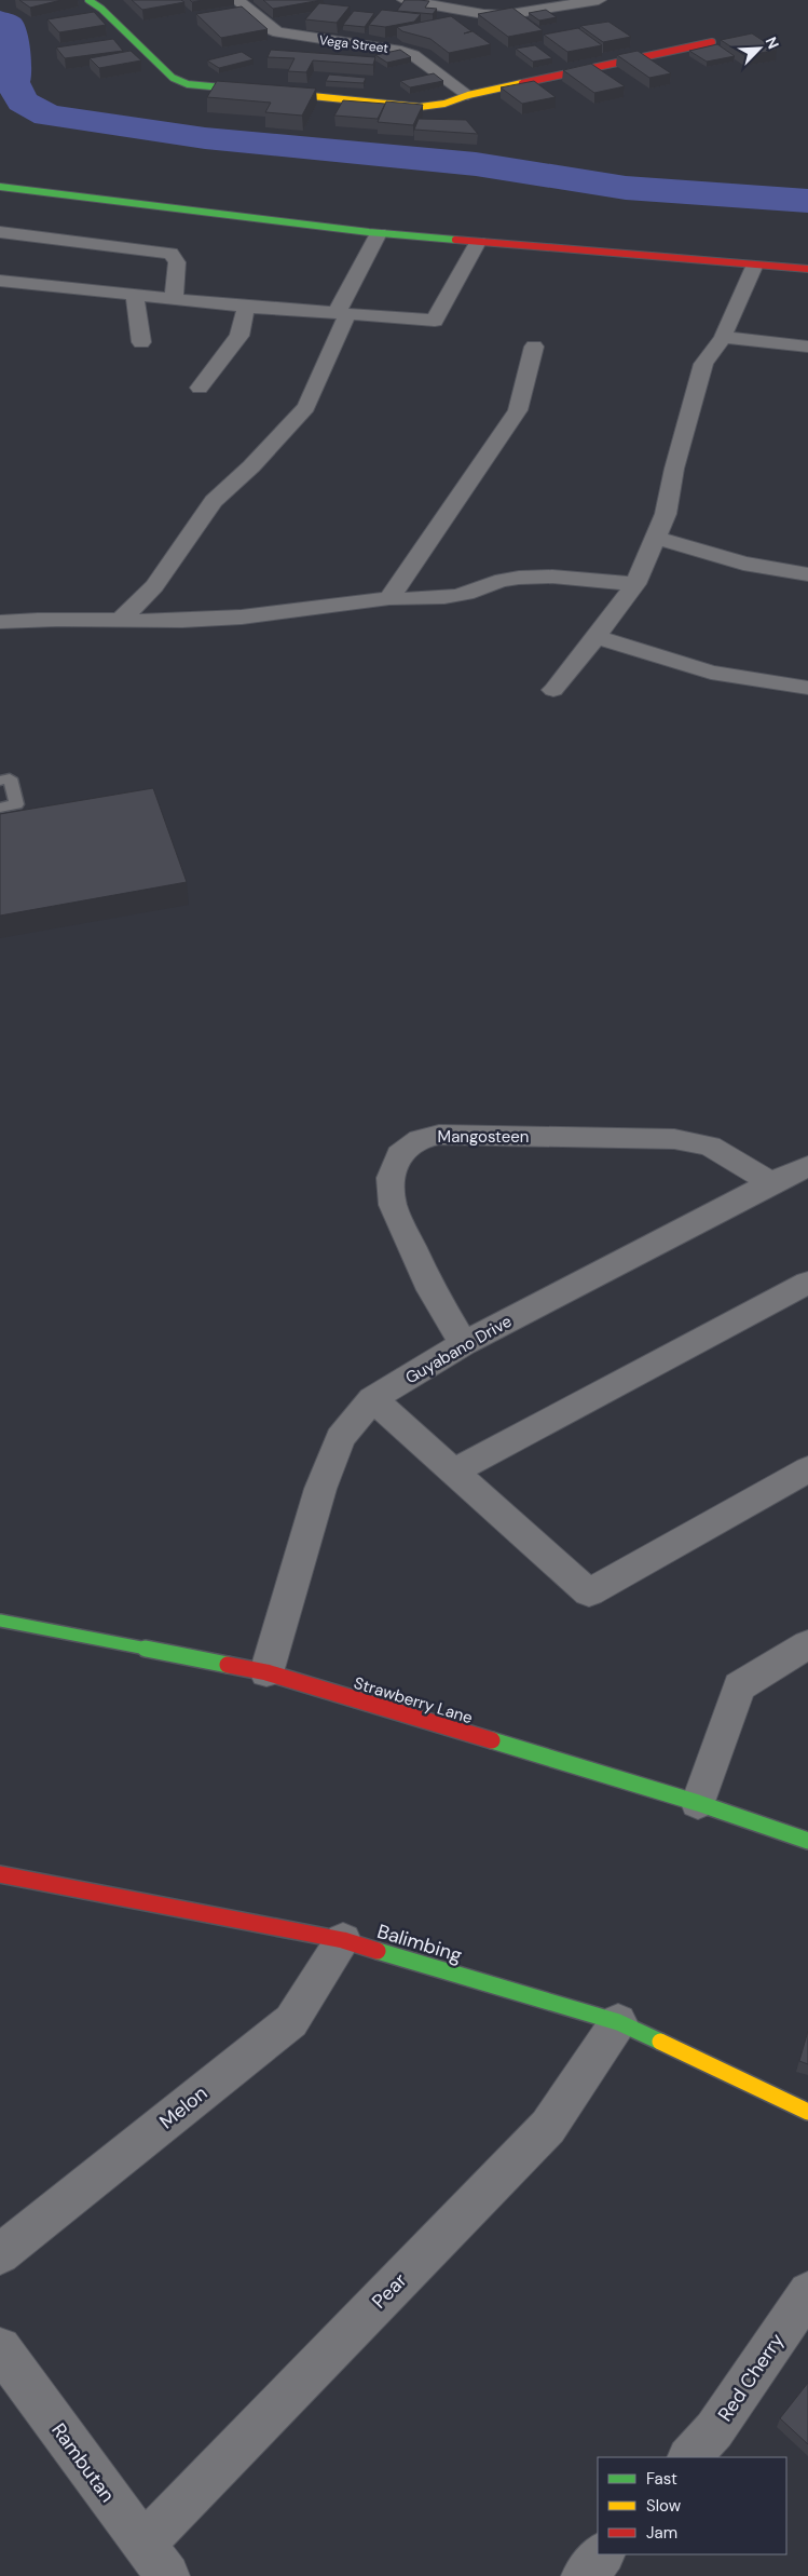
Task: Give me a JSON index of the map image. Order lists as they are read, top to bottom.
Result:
{
  "streets": {
    "street": [
      "Vega Street",
      "Mangosteen",
      "Guyabano Drive",
      "Strawberry Lane",
      "Balimbing",
      "Melon",
      "Pear",
      "Red Cherry",
      "Rambutan"
    ]
  },
  "crossings": [
    ["Mangosteen", "Guyabano Drive"],
    ["Guyabano Drive", "Strawberry Lane"],
    ["Balimbing", "Melon"],
    ["Balimbing", "Pear"],
    ["Pear", "Rambutan"]
  ],
  "legend": ["Fast", "Slow", "Jam"],
  "north": "top right"
}
